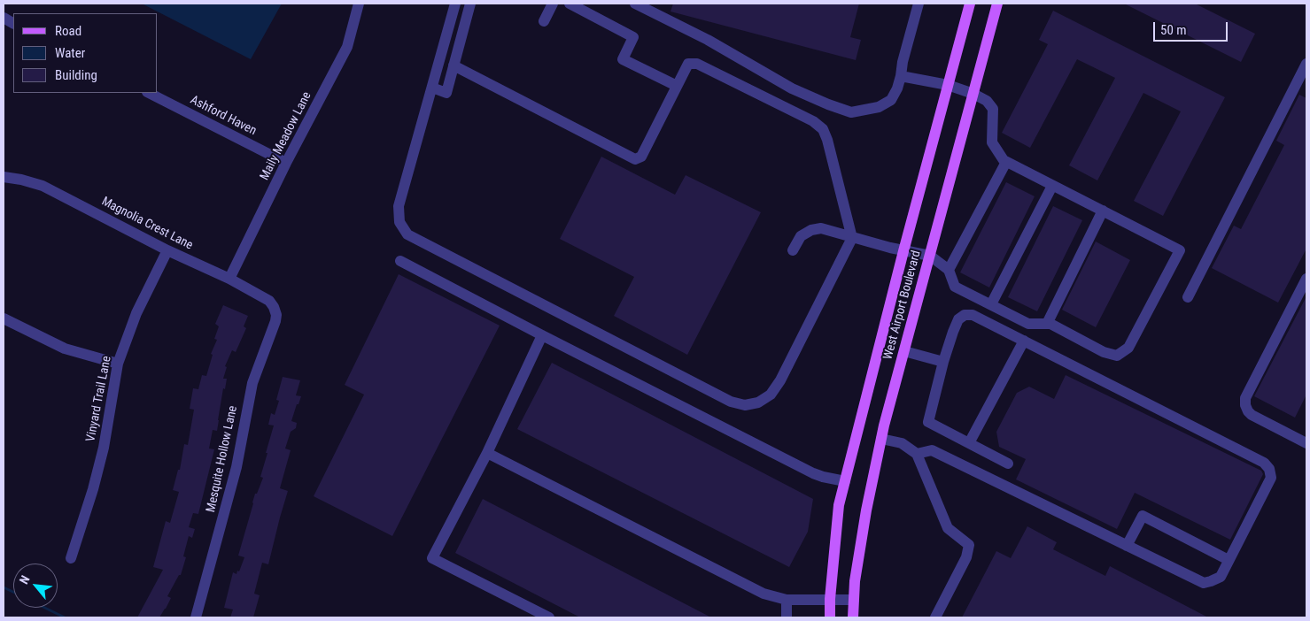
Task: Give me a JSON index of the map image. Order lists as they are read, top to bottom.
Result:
{
  "streets": {
    "main road": ["West Airport Boulevard"],
    "street": [
      "Ashford Haven",
      "Maily Meadow Lane",
      "Magnolia Crest Lane",
      "Vinyard Trail Lane",
      "Mesquite Hollow Lane"
    ]
  },
  "crossings": [
    ["Ashford Haven", "Maily Meadow Lane"],
    ["Maily Meadow Lane", "Magnolia Crest Lane"],
    ["Magnolia Crest Lane", "Vinyard Trail Lane"],
    ["Magnolia Crest Lane", "Mesquite Hollow Lane"]
  ],
  "legend": ["Road", "Water", "Building"],
  "scale_bar": "50 m",
  "north": "top left"
}
